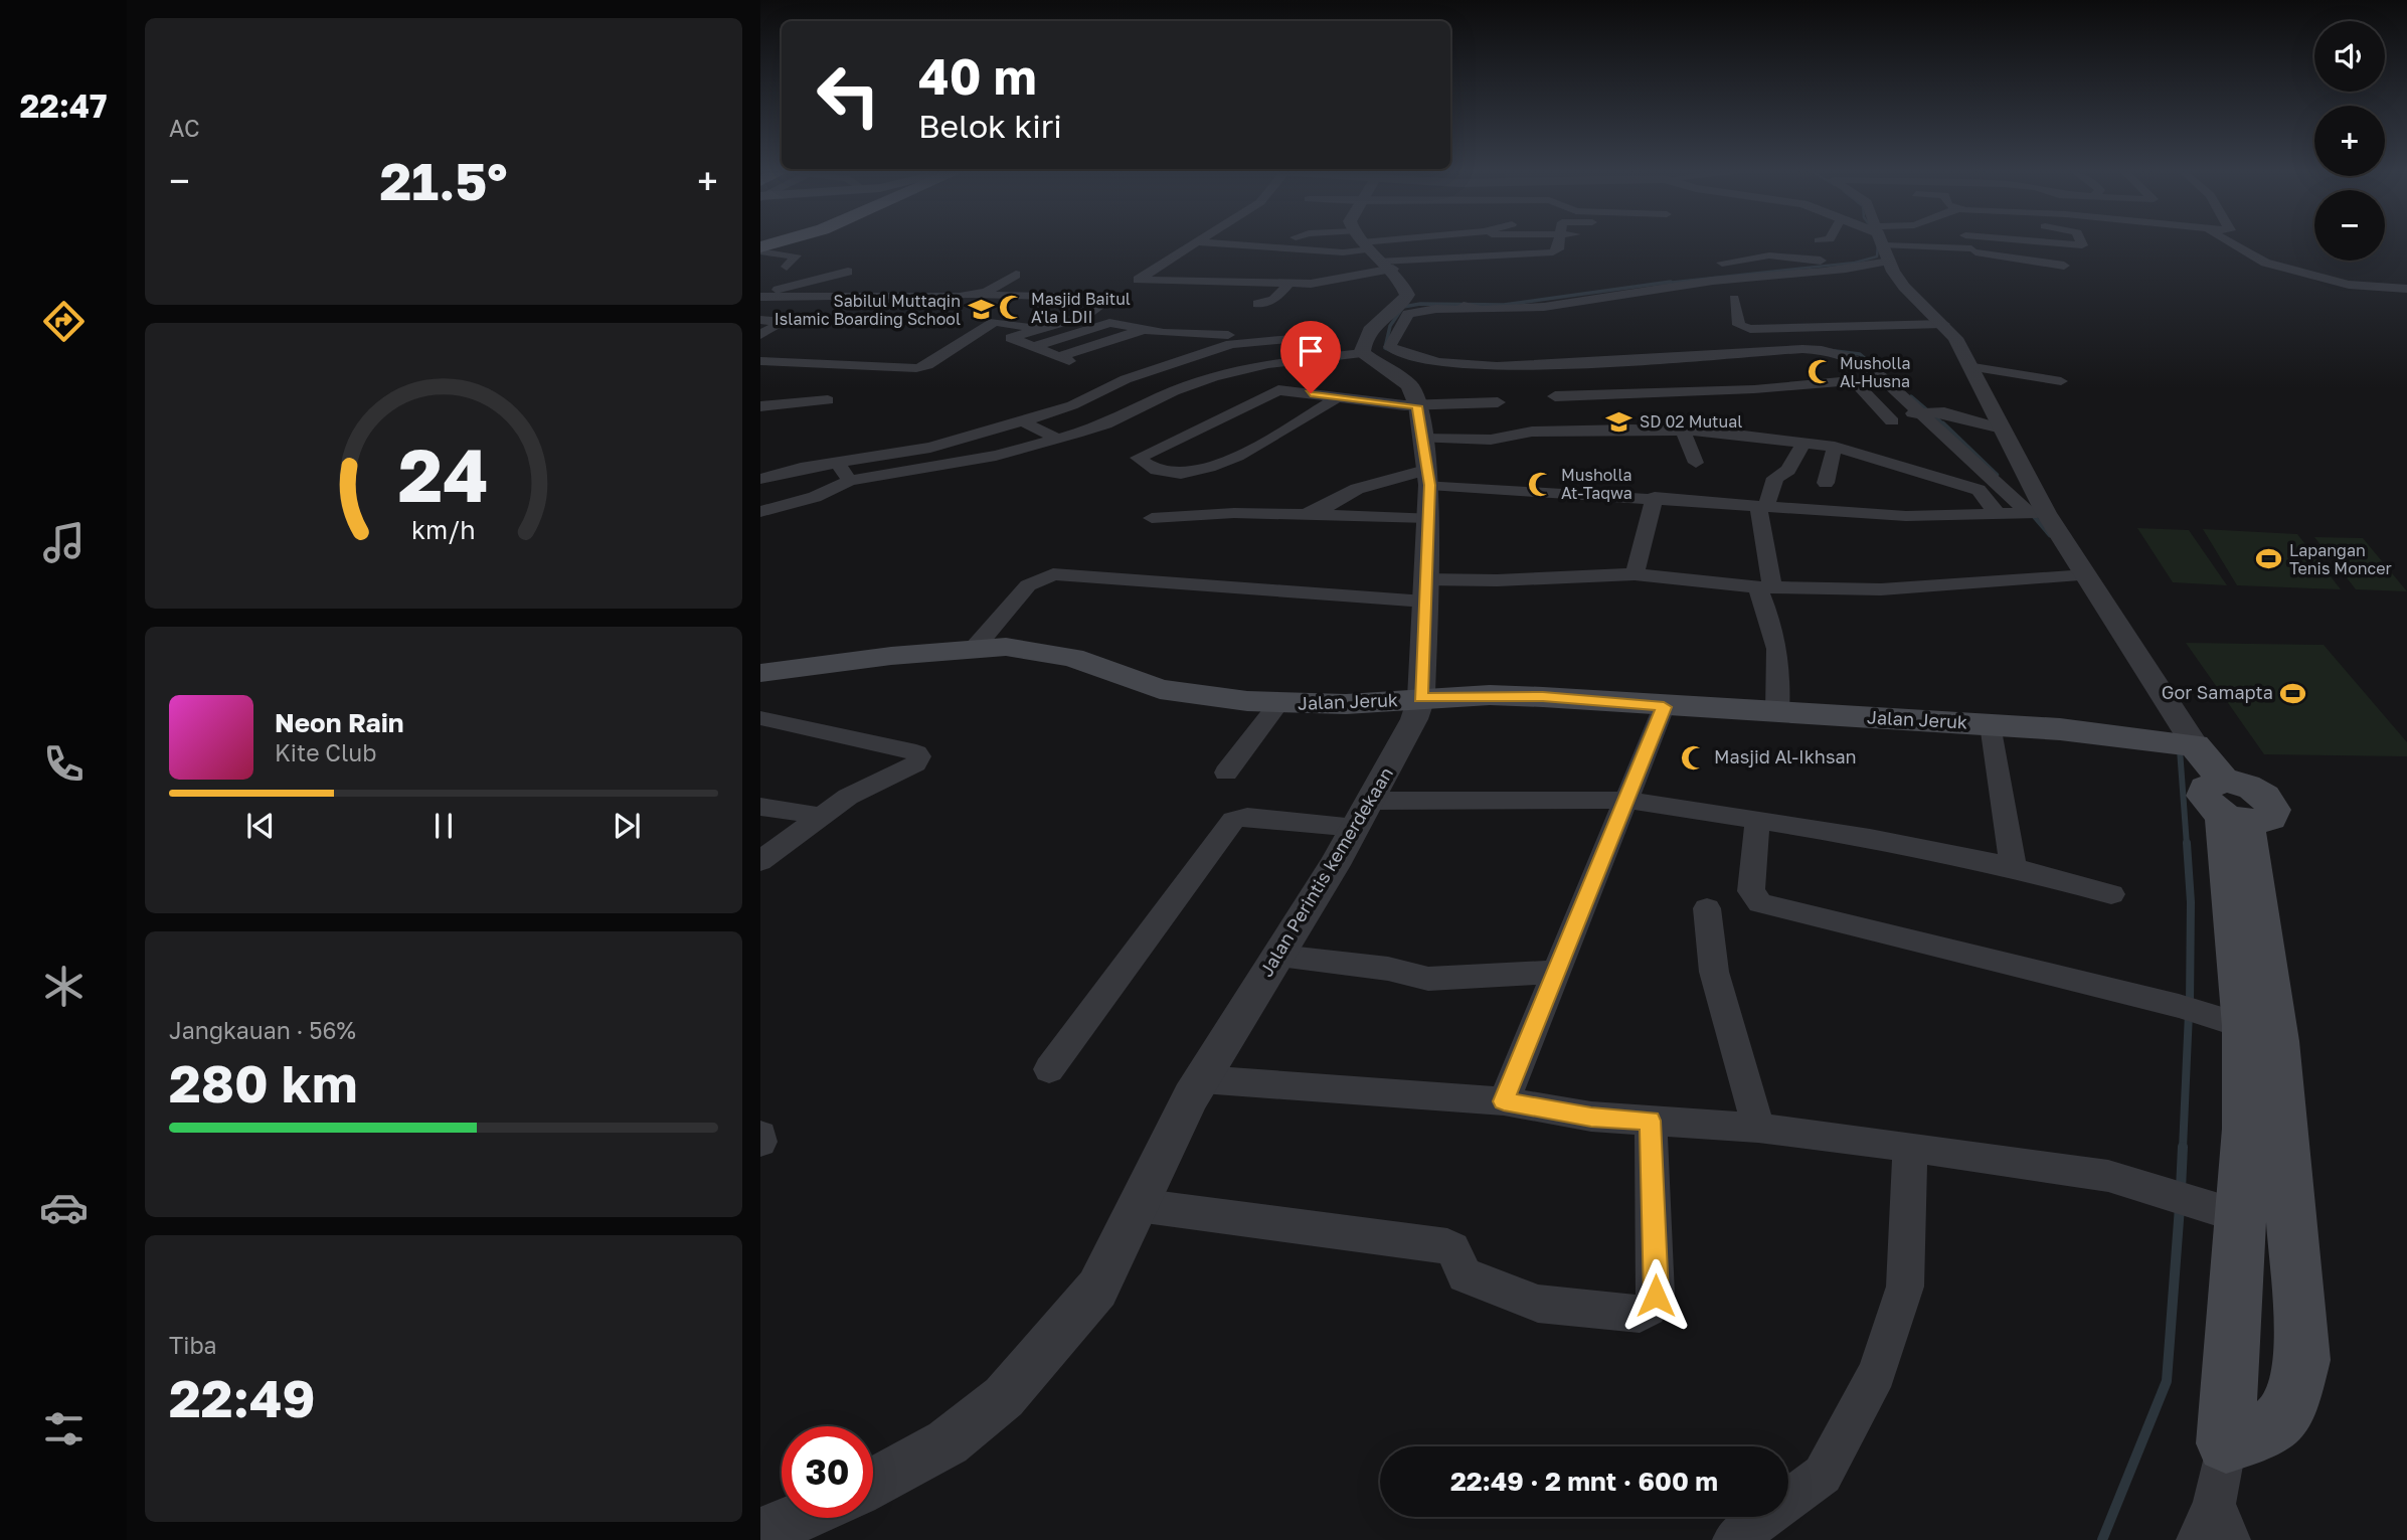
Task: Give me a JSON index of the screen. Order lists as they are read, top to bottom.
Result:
{
  "streets": {
    "main road": ["Jalan Jeruk"],
    "street": ["Jalan Perintis kemerdekaan"]
  },
  "crossings": [
    ["Jalan Jeruk", "Jalan Perintis kemerdekaan"]
  ],
  "places": {
    "mosque": [
      "Masjid Baitul A'la LDII",
      "Musholla Al-Husna",
      "Musholla At-Taqwa",
      "Masjid Al-Ikhsan"
    ],
    "school or university": ["Sabilul Muttaqin Islamic Boarding School", "SD 02 Mutual"],
    "sports": ["Lapangan Tenis Moncer", "Gor Samapta"]
  },
  "page": {
    "tabs": "22:47",
    "tile": [
      "AC",
      ["Jangkauan · 56%", "280 km"],
      ["Tiba", "22:49"]
    ],
    "map_buttons": ["+", "−"],
    "turn": ["40 m", "Belok kiri"],
    "heat": ["−", "21.5°", "+"],
    "song": ["Neon Rain", "Kite Club"],
    "limit": "30",
    "trip": "22:49 · 2 mnt · 600 m",
    "gauge": ["24", "km/h"]
  }
}
